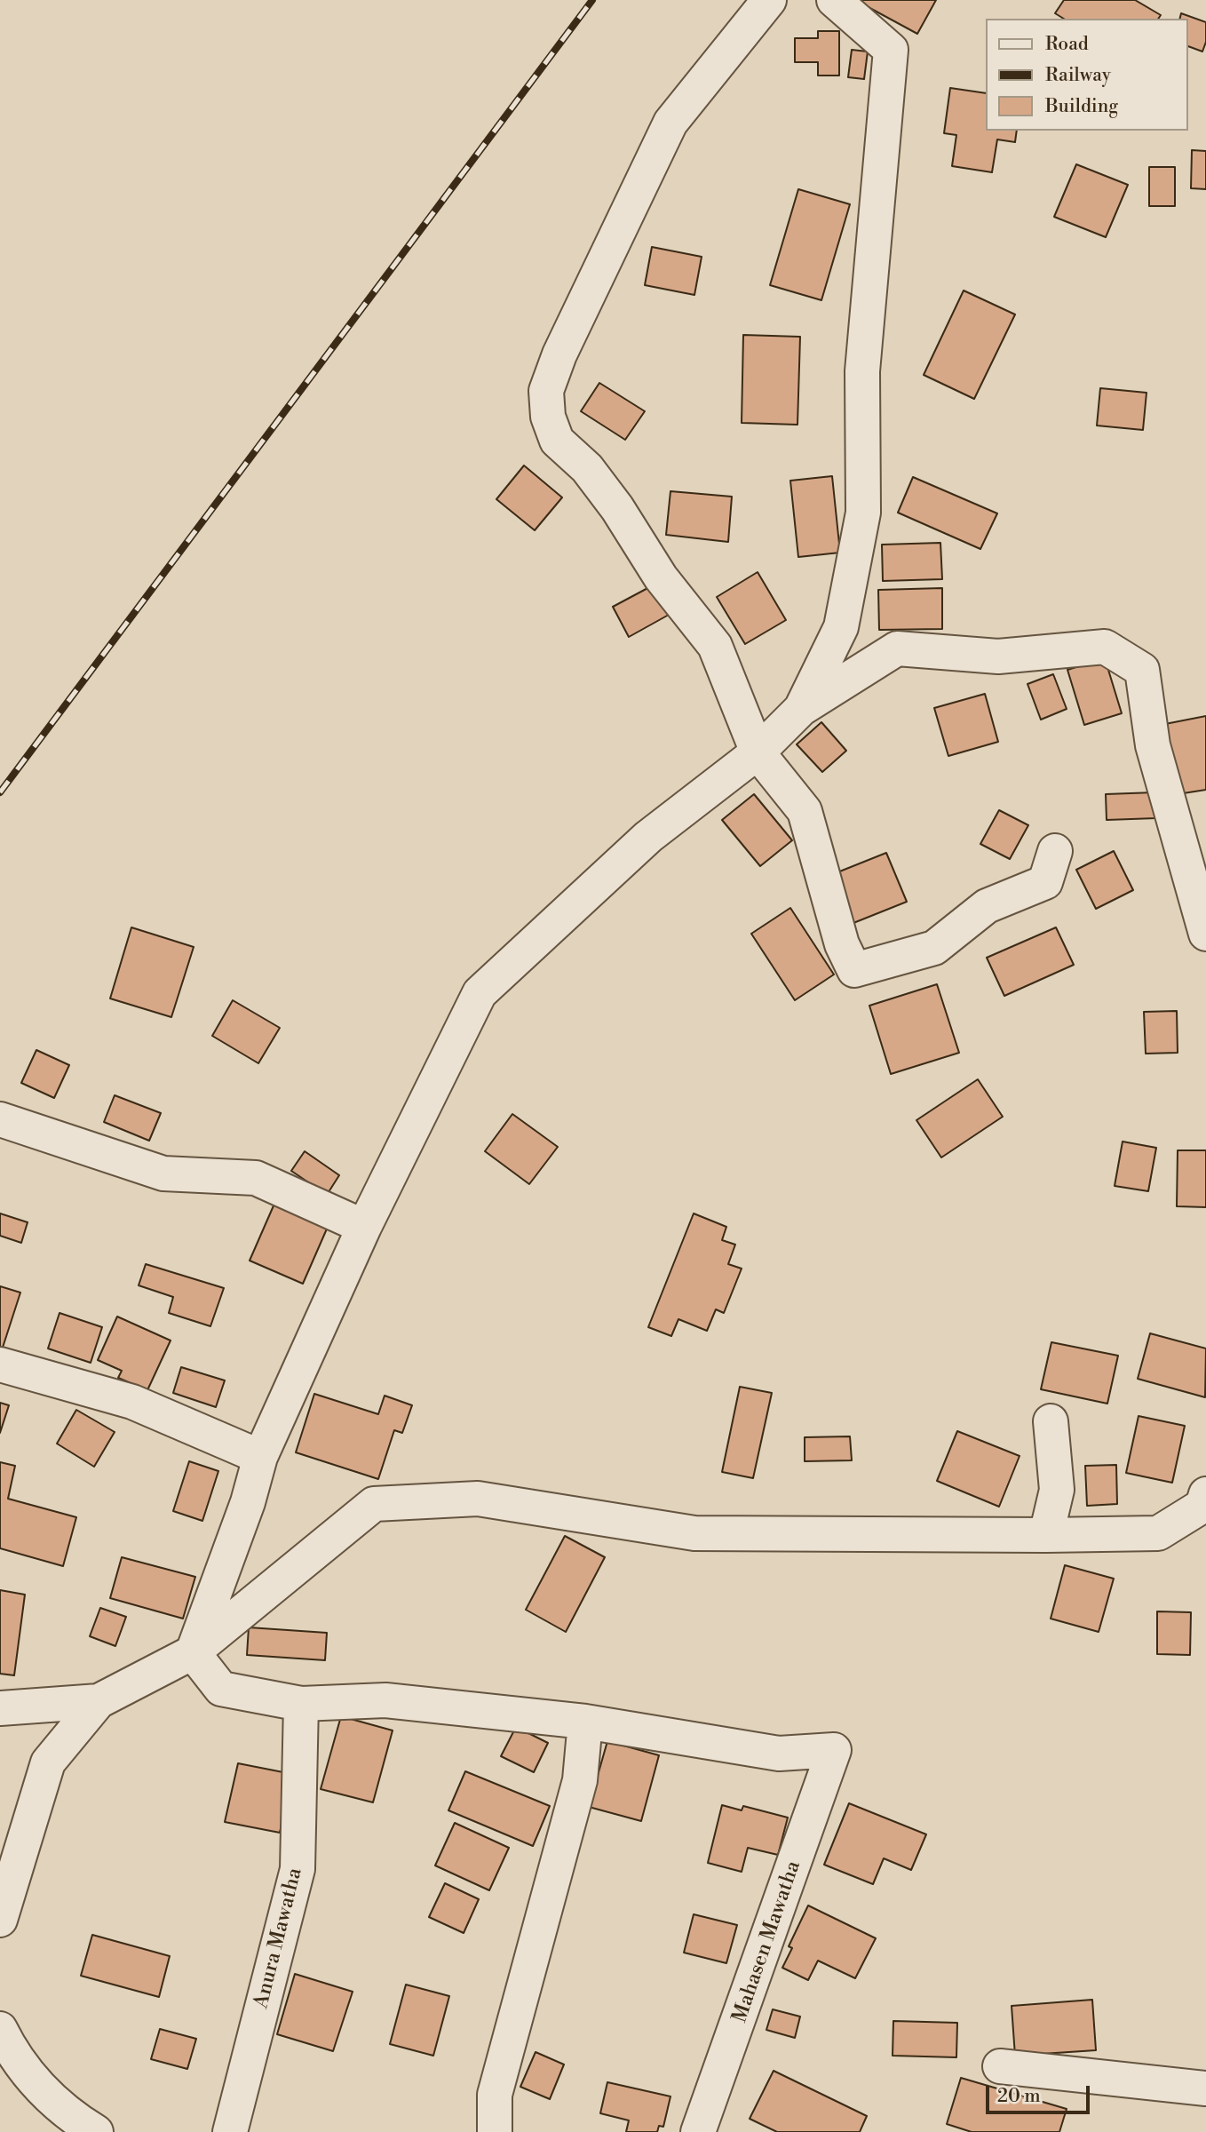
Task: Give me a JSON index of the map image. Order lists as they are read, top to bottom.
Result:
{
  "streets": {
    "street": ["Anura Mawatha", "Mahasen Mawatha"]
  },
  "legend": ["Road", "Railway", "Building"],
  "scale_bar": "20 m"
}
